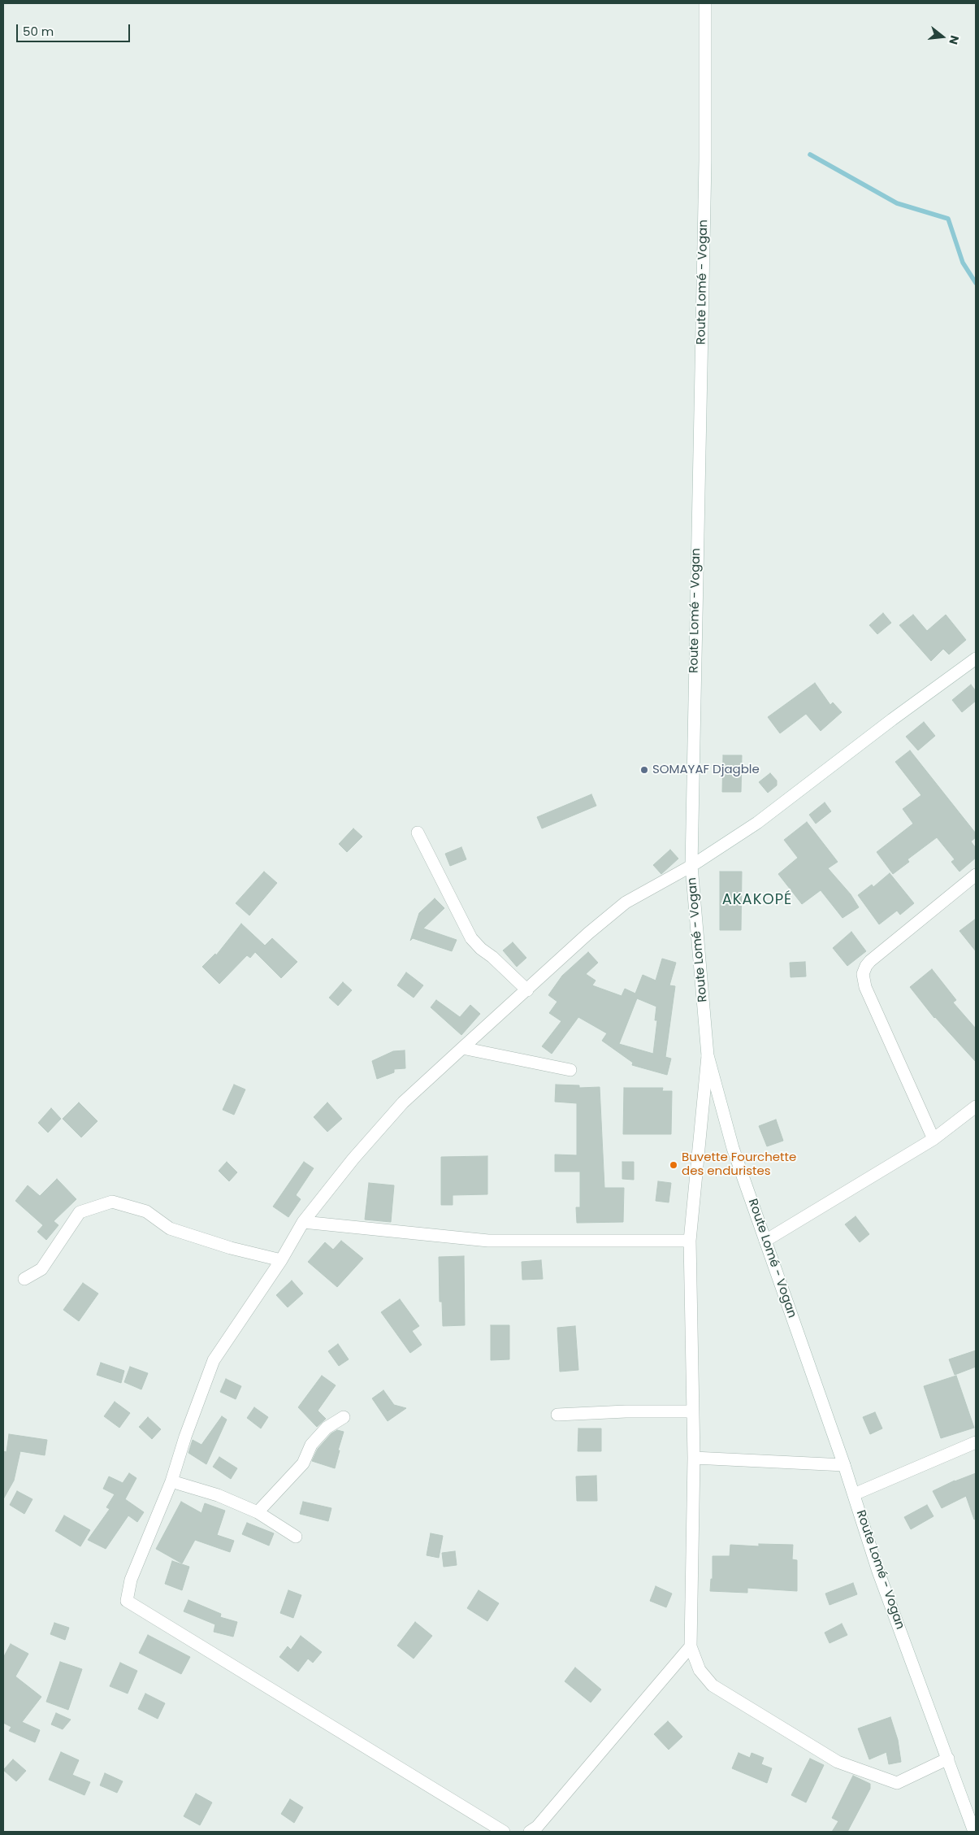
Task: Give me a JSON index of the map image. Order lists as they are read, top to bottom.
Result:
{
  "streets": {
    "street": ["Route Lomé - Vogan"]
  },
  "districts": ["AKAKOPÉ"],
  "places": ["SOMAYAF Djagble", "Buvette Fourchette des enduristes"],
  "scale_bar": "50 m",
  "north": "right"
}
